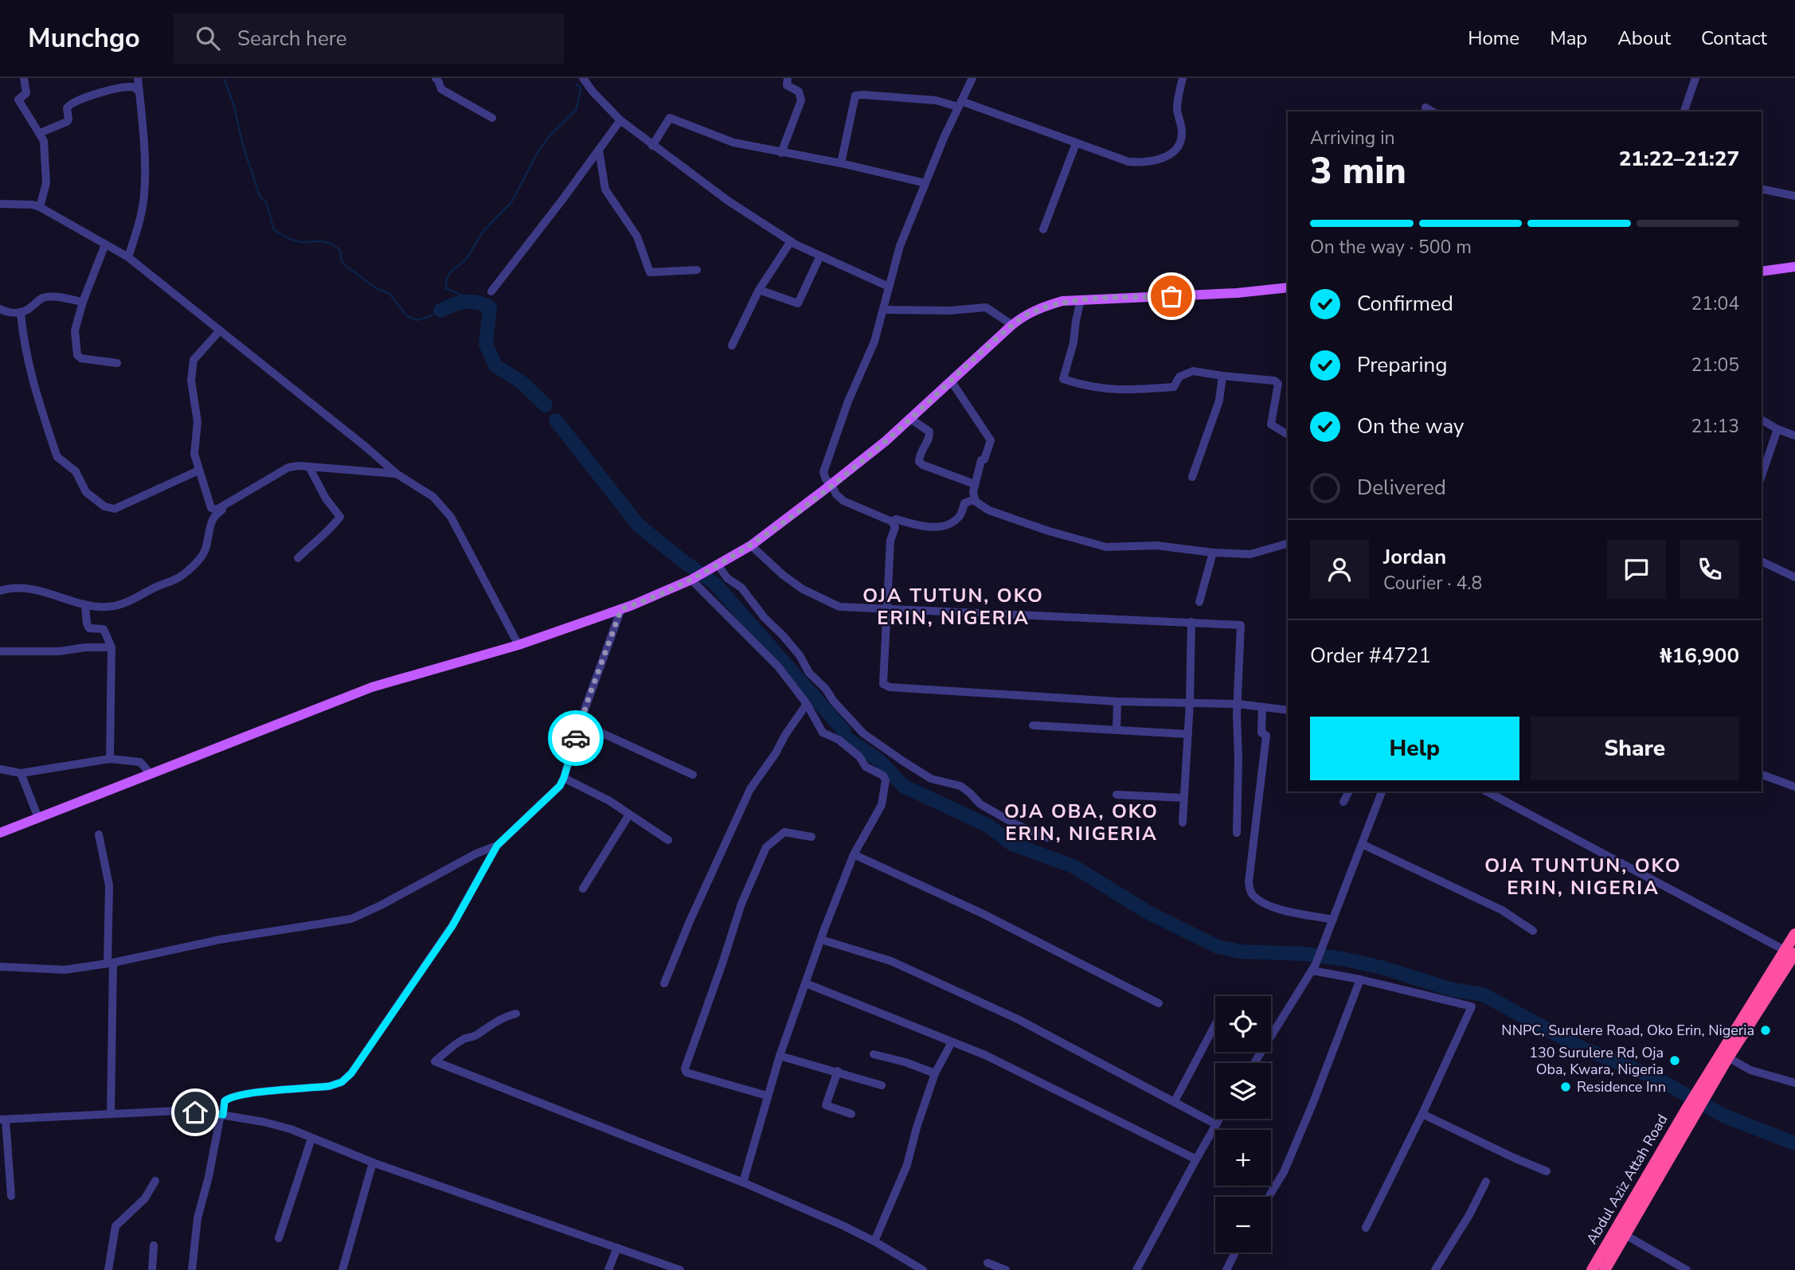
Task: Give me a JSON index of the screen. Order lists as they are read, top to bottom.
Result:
{
  "streets": {
    "highway": ["Abdul Aziz Attah Road"]
  },
  "districts": ["OJA TUTUN, OKO ERIN, NIGERIA", "OJA OBA, OKO ERIN, NIGERIA", "OJA TUNTUN, OKO ERIN, NIGERIA"],
  "places": ["NNPC, Surulere Road, Oko Erin, Nigeria", "130 Surulere Rd, Oja Oba, Kwara, Nigeria", "Residence Inn"],
  "page": {
    "header": "Munchgo",
    "search": "Search here",
    "nav": [
      "Home",
      "Map",
      "About",
      "Contact"
    ],
    "heading": ["3 min", "Arriving in", "21:22–21:27"],
    "panel": [
      "Jordan",
      "Courier · 4.8",
      "Order #4721",
      "₦16,900"
    ],
    "bar": "On the way · 500 m",
    "list": [
      ["Confirmed", "21:04"],
      ["Preparing", "21:05"],
      ["On the way", "21:13"],
      "Delivered"
    ],
    "buttons": ["Help", "Share"],
    "map_buttons": ["+", "−"]
  }
}
